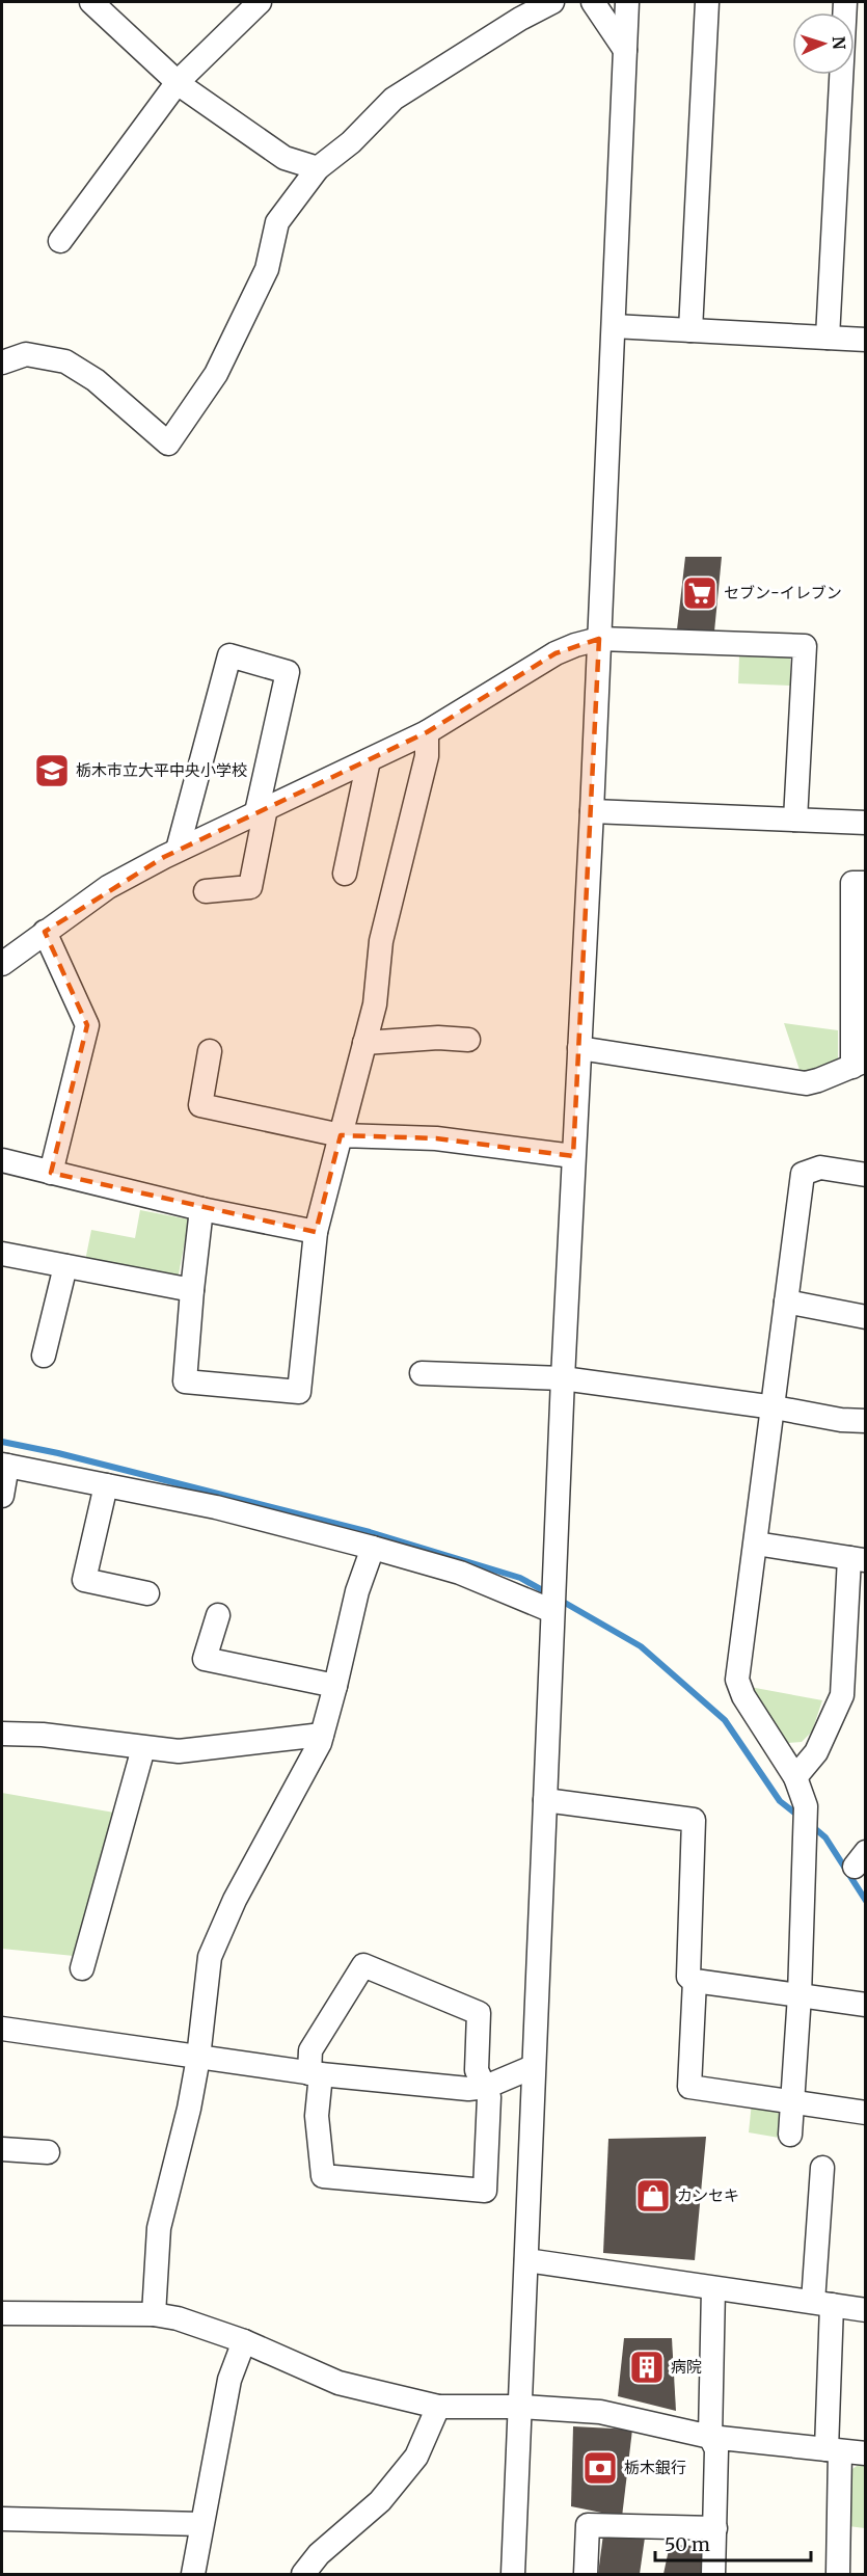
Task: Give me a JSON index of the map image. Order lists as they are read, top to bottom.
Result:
{
  "places": {
    "supermarket": ["セブン-イレブン"],
    "school or university": ["栃木市立大平中央小学校"],
    "shop": ["カンセキ"],
    "building": ["病院"],
    "bank": ["栃木銀行"]
  },
  "scale_bar": "50 m",
  "north": "right"
}
